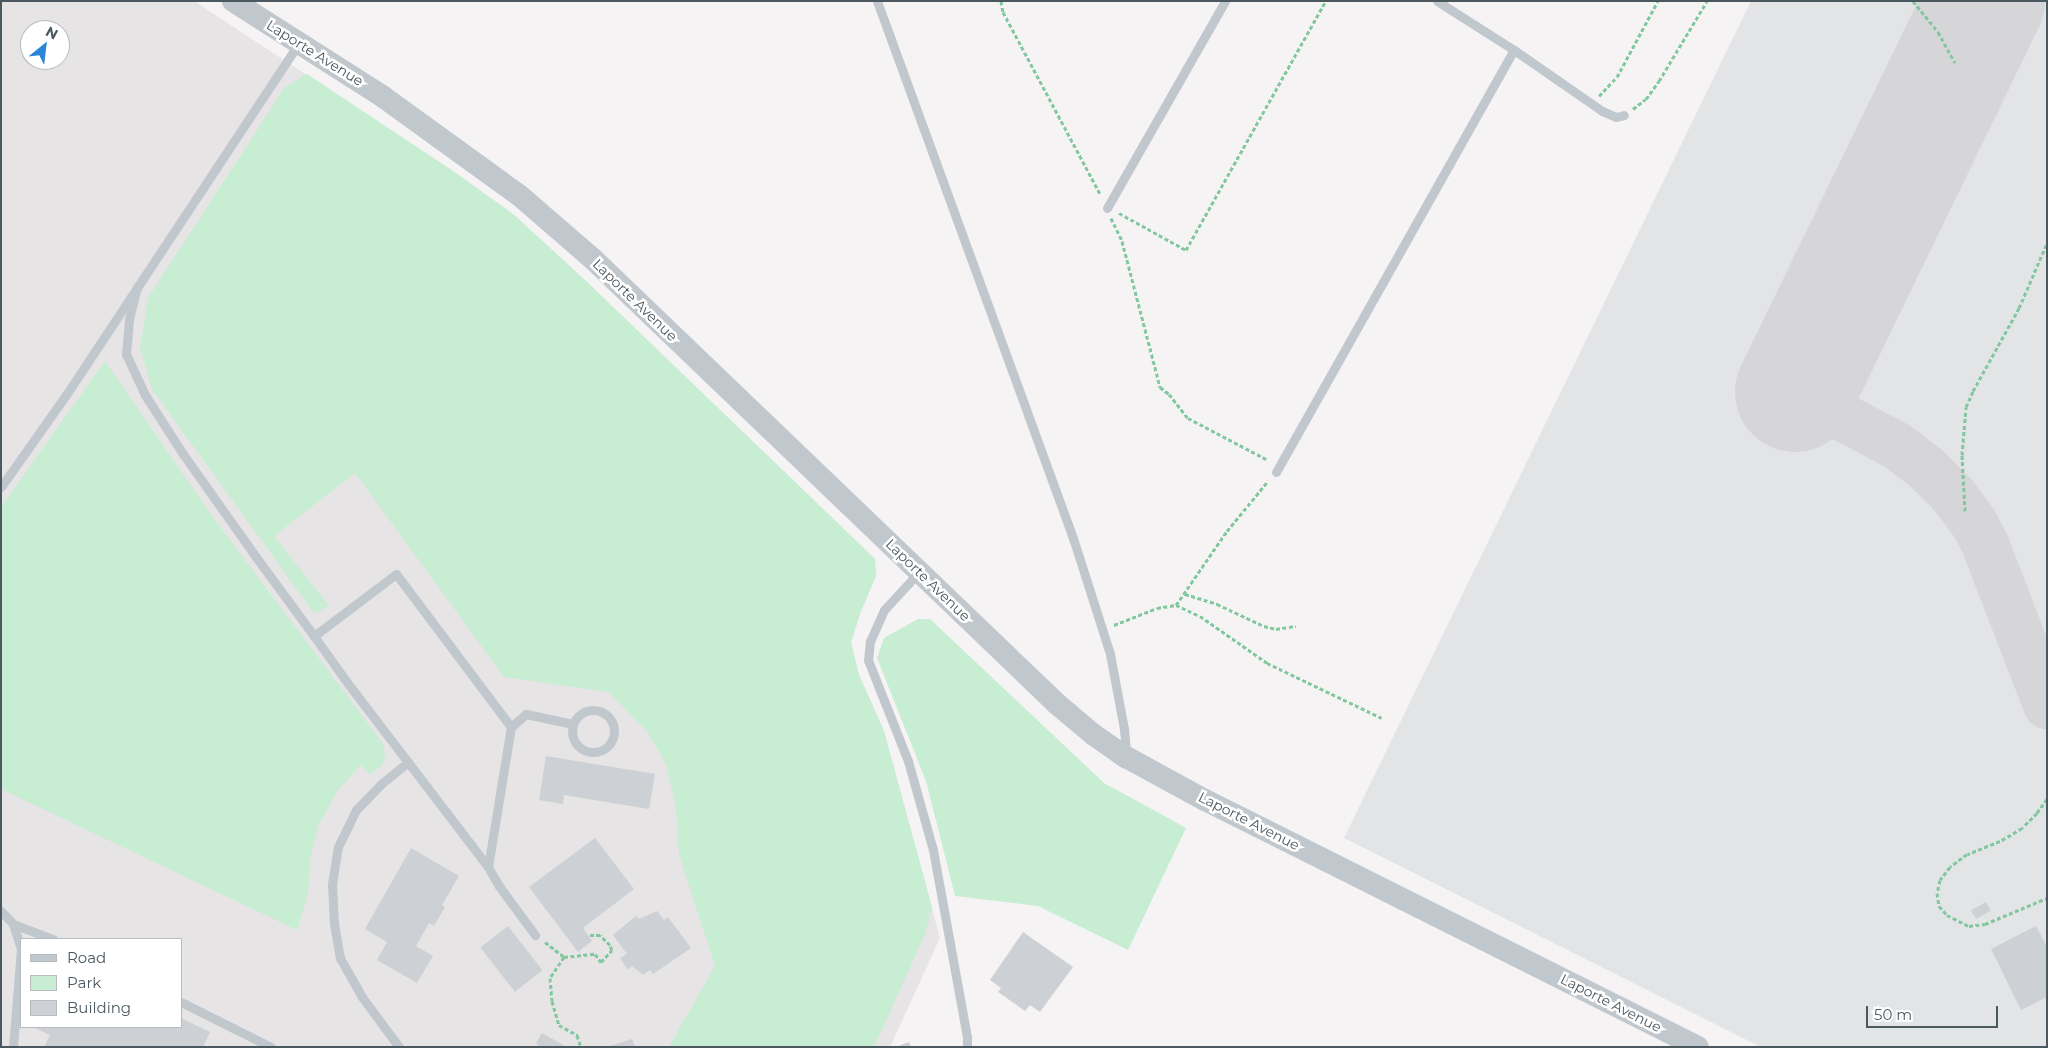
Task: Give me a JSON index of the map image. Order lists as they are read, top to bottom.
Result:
{
  "streets": {
    "street": ["Laporte Avenue"]
  },
  "legend": ["Road", "Park", "Building"],
  "scale_bar": "50 m",
  "north": "top right"
}
